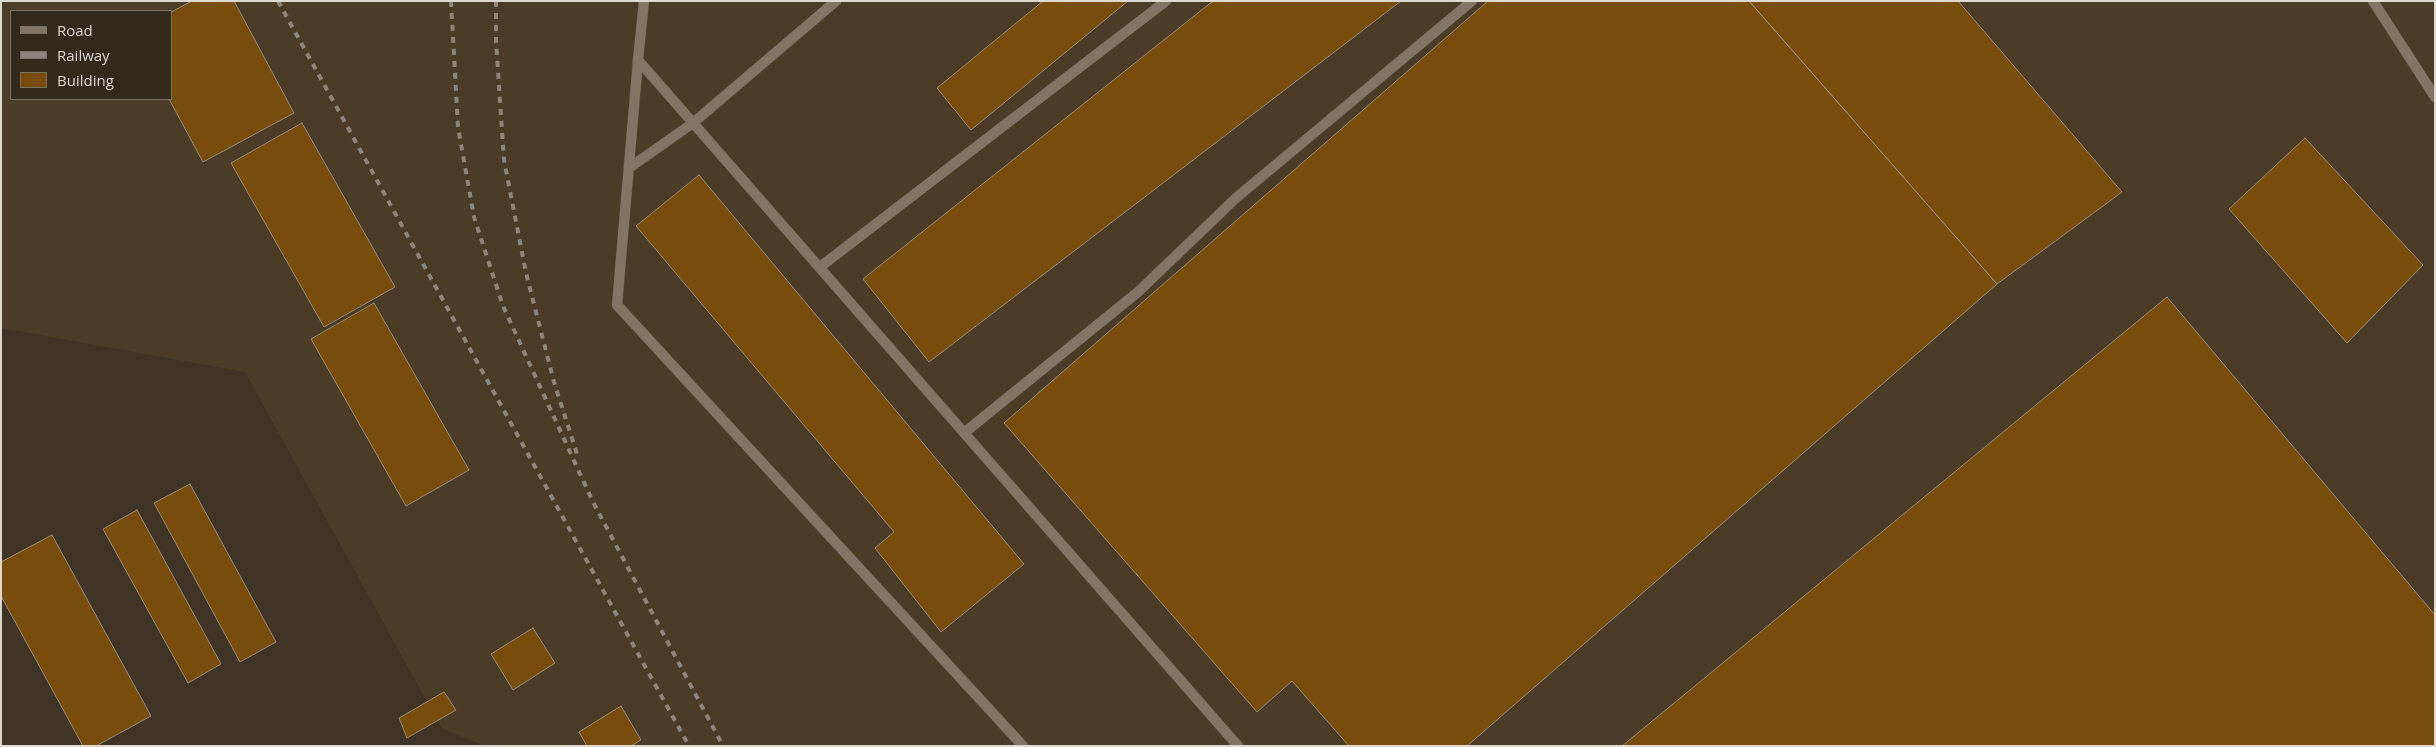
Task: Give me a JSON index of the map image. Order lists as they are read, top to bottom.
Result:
{
  "legend": ["Road", "Railway", "Building"]
}
